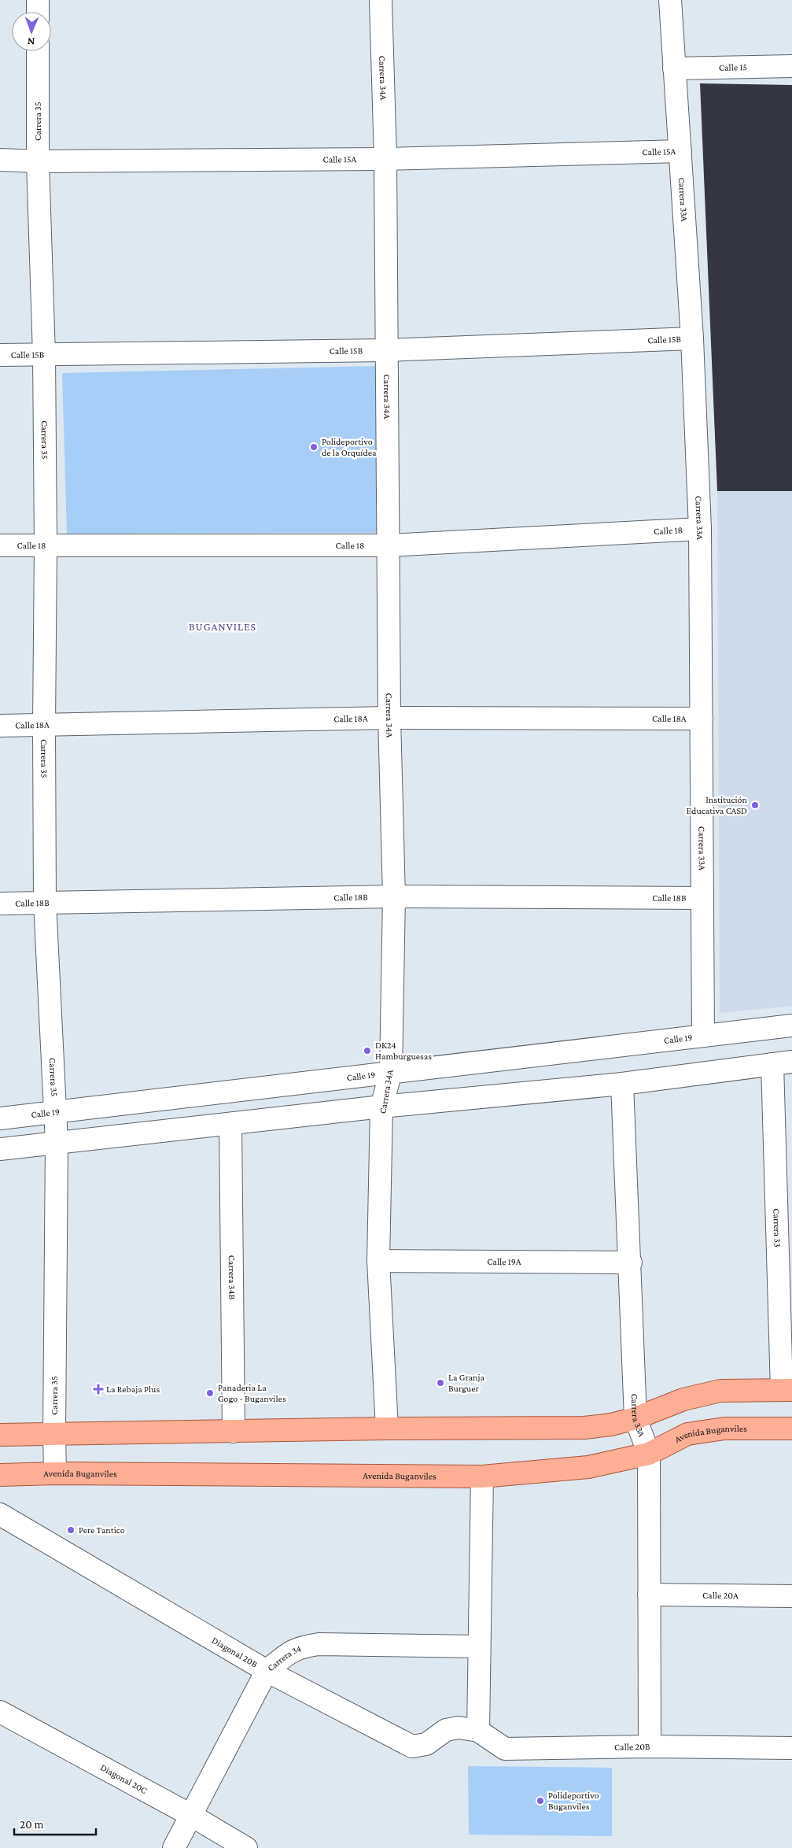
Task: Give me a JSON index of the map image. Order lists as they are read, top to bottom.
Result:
{
  "streets": {
    "main road": ["Avenida Buganviles"],
    "street": [
      "Calle 15",
      "Carrera 34A",
      "Carrera 35",
      "Calle 15A",
      "Carrera 33A",
      "Calle 15B",
      "Calle 18",
      "Calle 18A",
      "Calle 18B",
      "Calle 19",
      "Carrera 33",
      "Calle 19A",
      "Carrera 34B",
      "Calle 20A",
      "Diagonal 20B",
      "Carrera 34",
      "Calle 20B",
      "Diagonal 20C"
    ]
  },
  "crossings": [
    ["Calle 15", "Carrera 33A"],
    ["Carrera 34A", "Calle 15A"],
    ["Carrera 34A", "Calle 15B"],
    ["Carrera 34A", "Calle 18"],
    ["Carrera 34A", "Calle 18A"],
    ["Carrera 34A", "Calle 18B"],
    ["Carrera 34A", "Calle 19"],
    ["Carrera 34A", "Calle 19A"],
    ["Carrera 35", "Calle 15A"],
    ["Carrera 35", "Calle 15B"],
    ["Carrera 35", "Calle 18"],
    ["Carrera 35", "Calle 18A"],
    ["Carrera 35", "Calle 18B"],
    ["Carrera 35", "Calle 19"],
    ["Carrera 35", "Avenida Buganviles"],
    ["Calle 15A", "Carrera 33A"],
    ["Carrera 33A", "Calle 15B"],
    ["Carrera 33A", "Calle 18"],
    ["Carrera 33A", "Calle 18A"],
    ["Carrera 33A", "Calle 18B"],
    ["Carrera 33A", "Calle 19"],
    ["Carrera 33A", "Calle 19A"],
    ["Carrera 33A", "Avenida Buganviles"],
    ["Carrera 33A", "Calle 20A"],
    ["Carrera 33A", "Calle 20B"],
    ["Diagonal 20B", "Carrera 34"],
    ["Diagonal 20B", "Calle 20B"],
    ["Carrera 34", "Diagonal 20C"]
  ],
  "districts": ["BUGANVILES"],
  "places": {
    "other": [
      "Polideportivo de la Orquídea",
      "Institución Educativa CASD",
      "DK24 Hamburguesas",
      "La Granja Burguer",
      "Panaderia La Gogo - Buganviles",
      "Pere Tantico",
      "Polideportivo Buganviles"
    ],
    "health": ["La Rebaja Plus"]
  },
  "scale_bar": "20 m",
  "north": "bottom"
}
